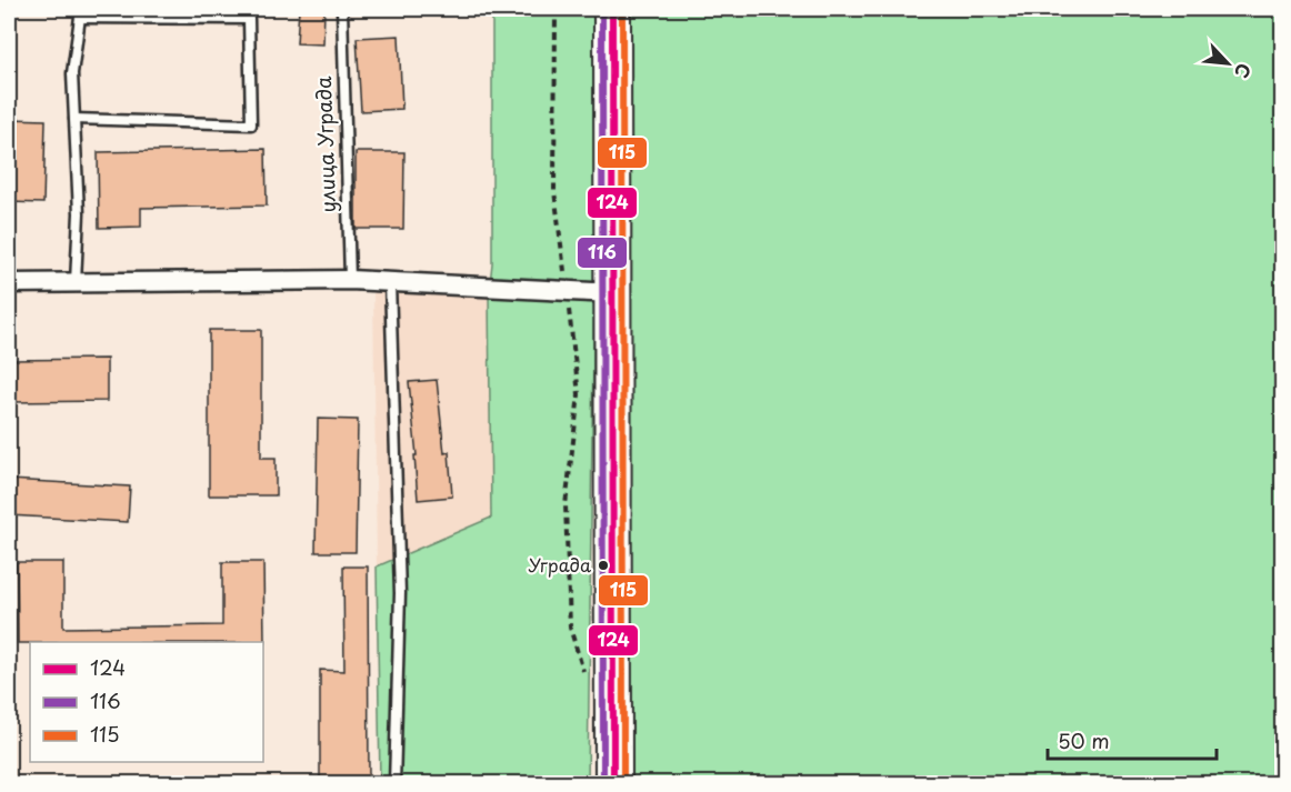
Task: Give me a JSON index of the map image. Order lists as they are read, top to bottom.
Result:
{
  "streets": {
    "lane": ["улица Уграда"]
  },
  "places": ["Уграда"],
  "lines": ["transit line 124", "transit line 116", "transit line 115"],
  "legend": ["124", "116", "115"],
  "scale_bar": "50 m",
  "north": "bottom right"
}
